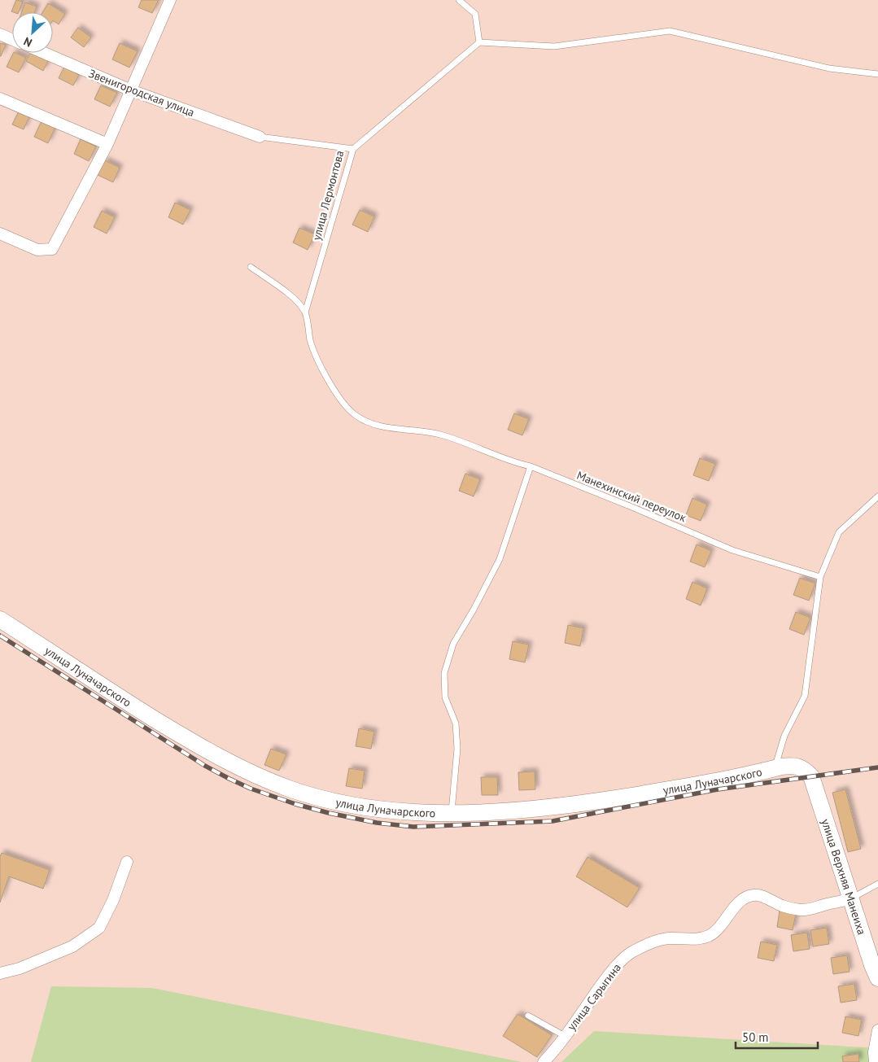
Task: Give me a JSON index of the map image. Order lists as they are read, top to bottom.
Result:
{
  "streets": {
    "main road": ["улица Луначарского", "улица Верхняя Манеиха"],
    "street": ["Звенигородская улица", "улица Сарыгина"],
    "lane": ["улица Лермонтова", "Манехинский переулок"]
  },
  "crossings": [
    ["Звенигородская улица", "улица Лермонтова"],
    ["улица Лермонтова", "Манехинский переулок"],
    ["улица Луначарского", "улица Верхняя Манеиха"],
    ["улица Верхняя Манеиха", "улица Сарыгина"]
  ],
  "scale_bar": "50 m",
  "north": "bottom left"
}
